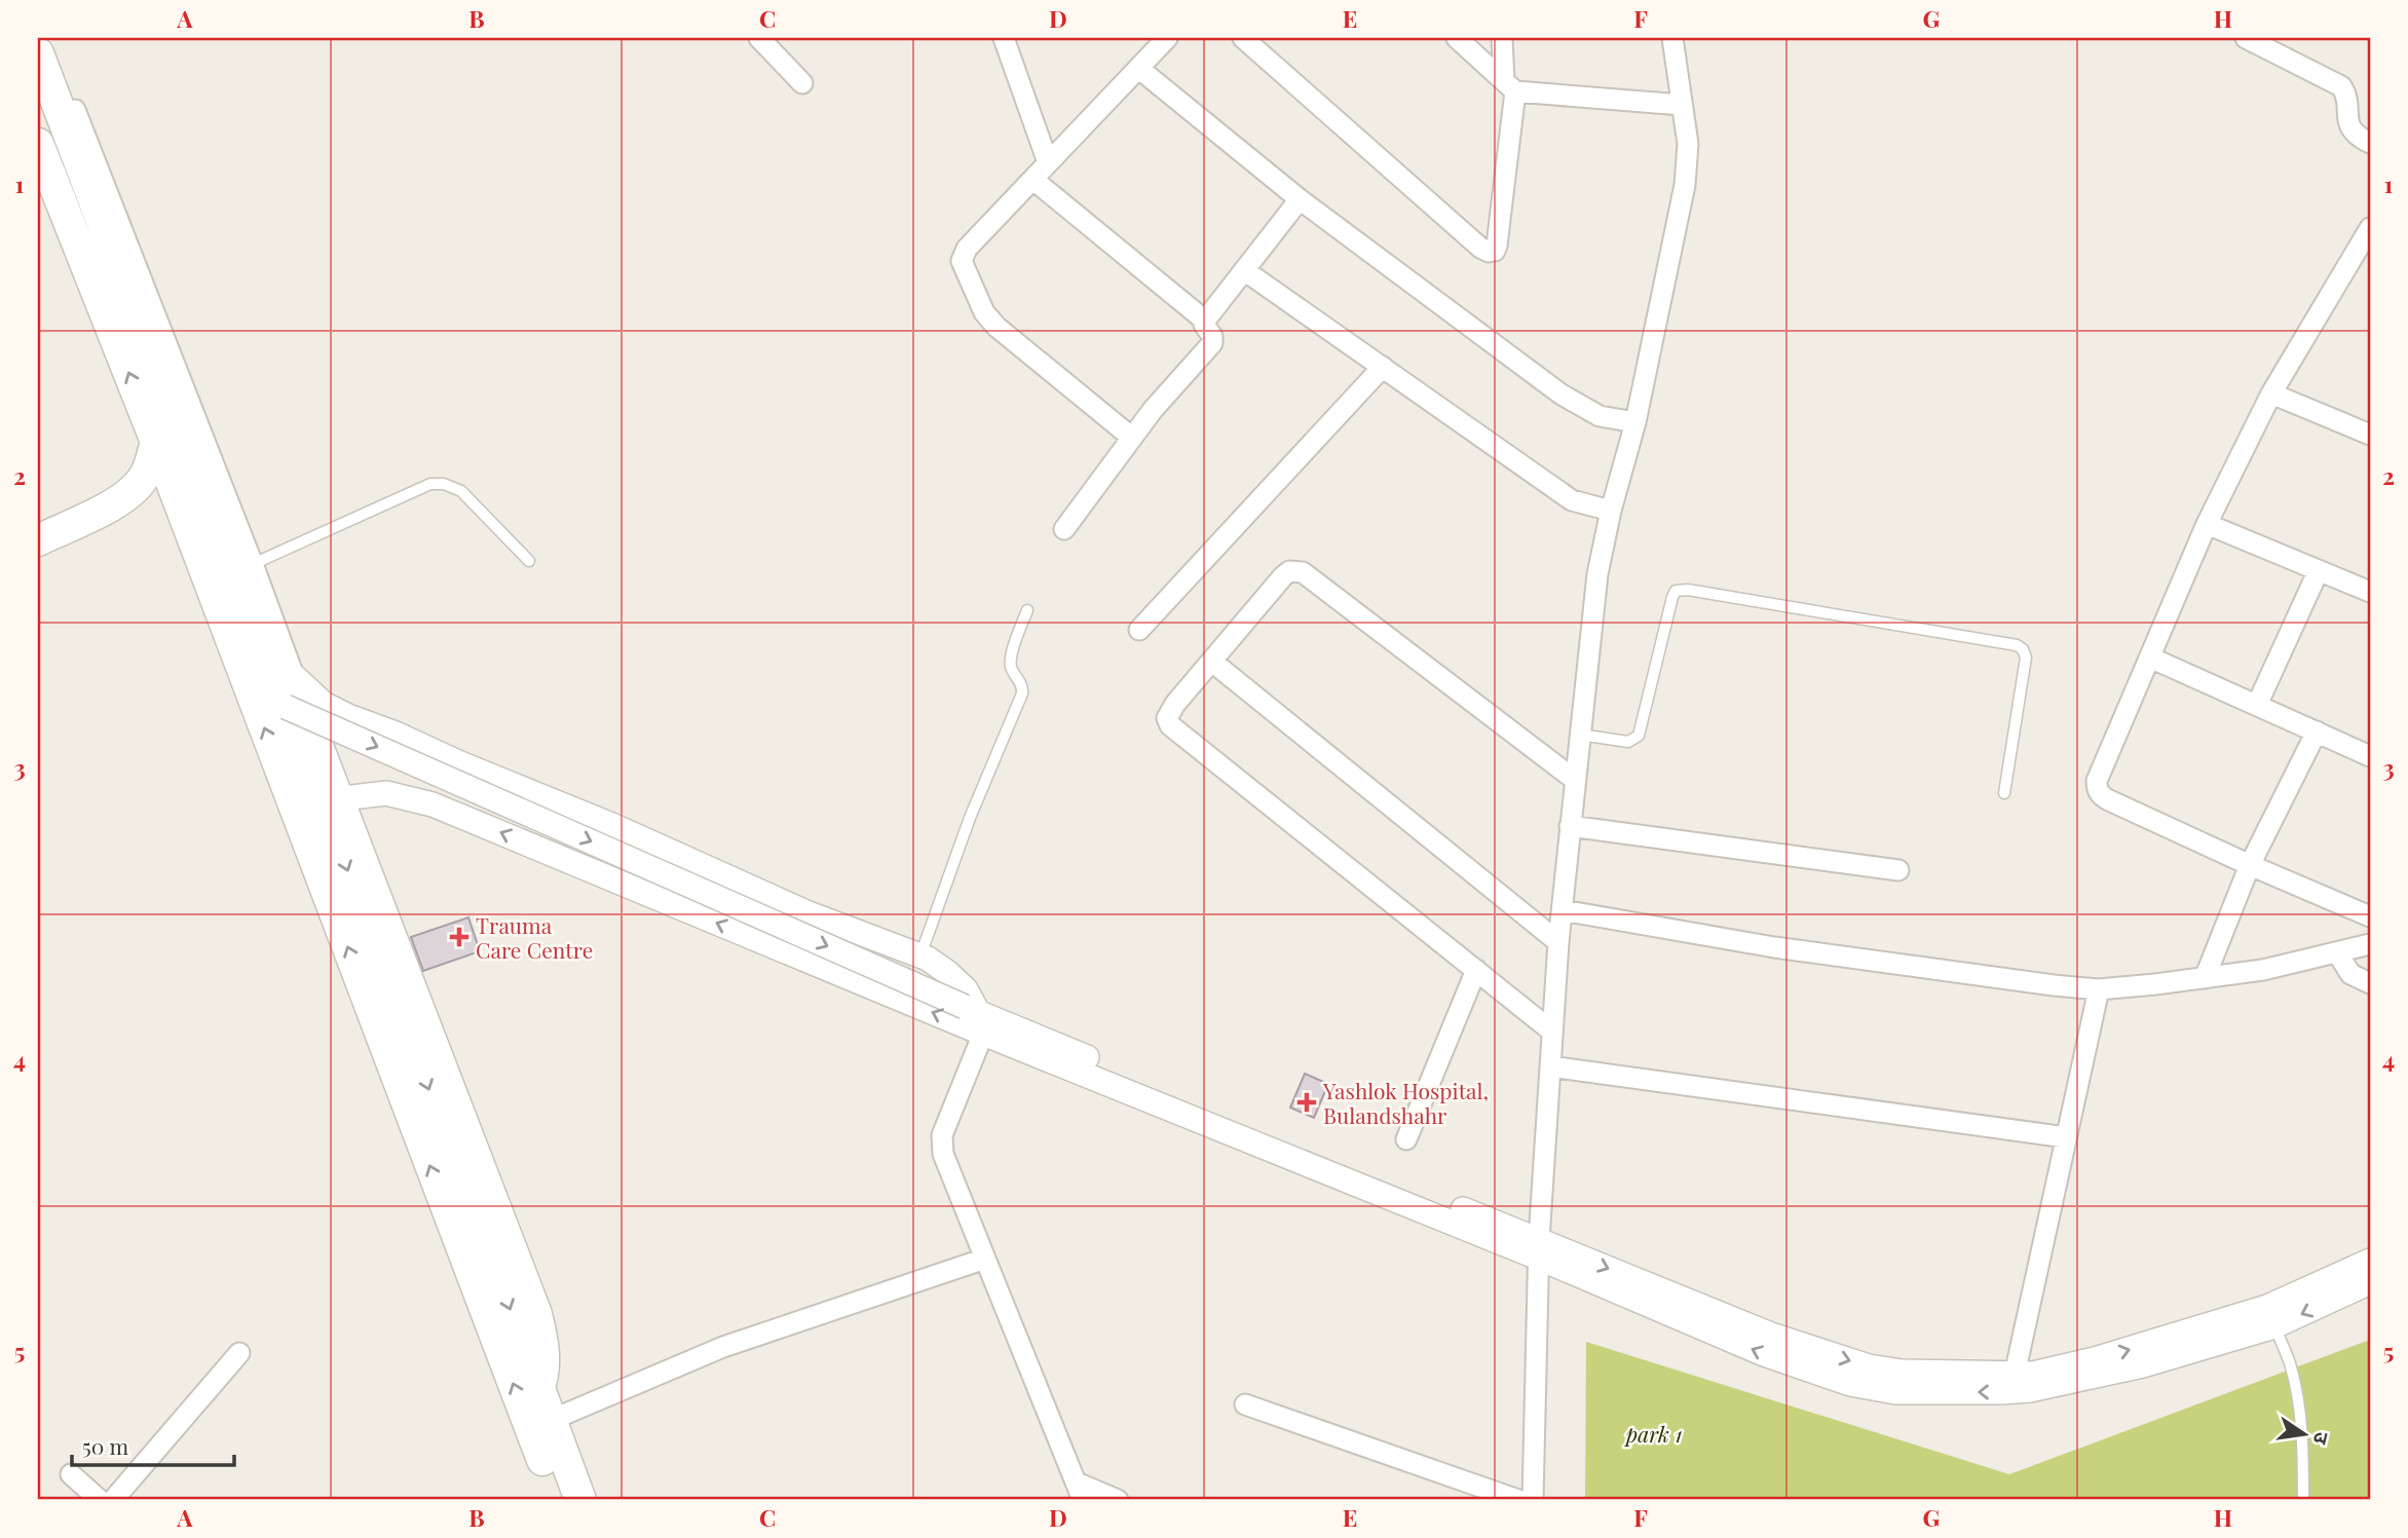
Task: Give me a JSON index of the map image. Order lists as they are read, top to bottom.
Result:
{
  "parks": ["park 1"],
  "places": {
    "health": ["Trauma Care Centre", "Yashlok Hospital, Bulandshahr"]
  },
  "scale_bar": "50 m",
  "north": "right",
  "grid": {
    "columns": [
      "A",
      "B",
      "C",
      "D",
      "E",
      "F",
      "G",
      "H"
    ],
    "rows": [
      "1",
      "2",
      "3",
      "4",
      "5"
    ]
  }
}
